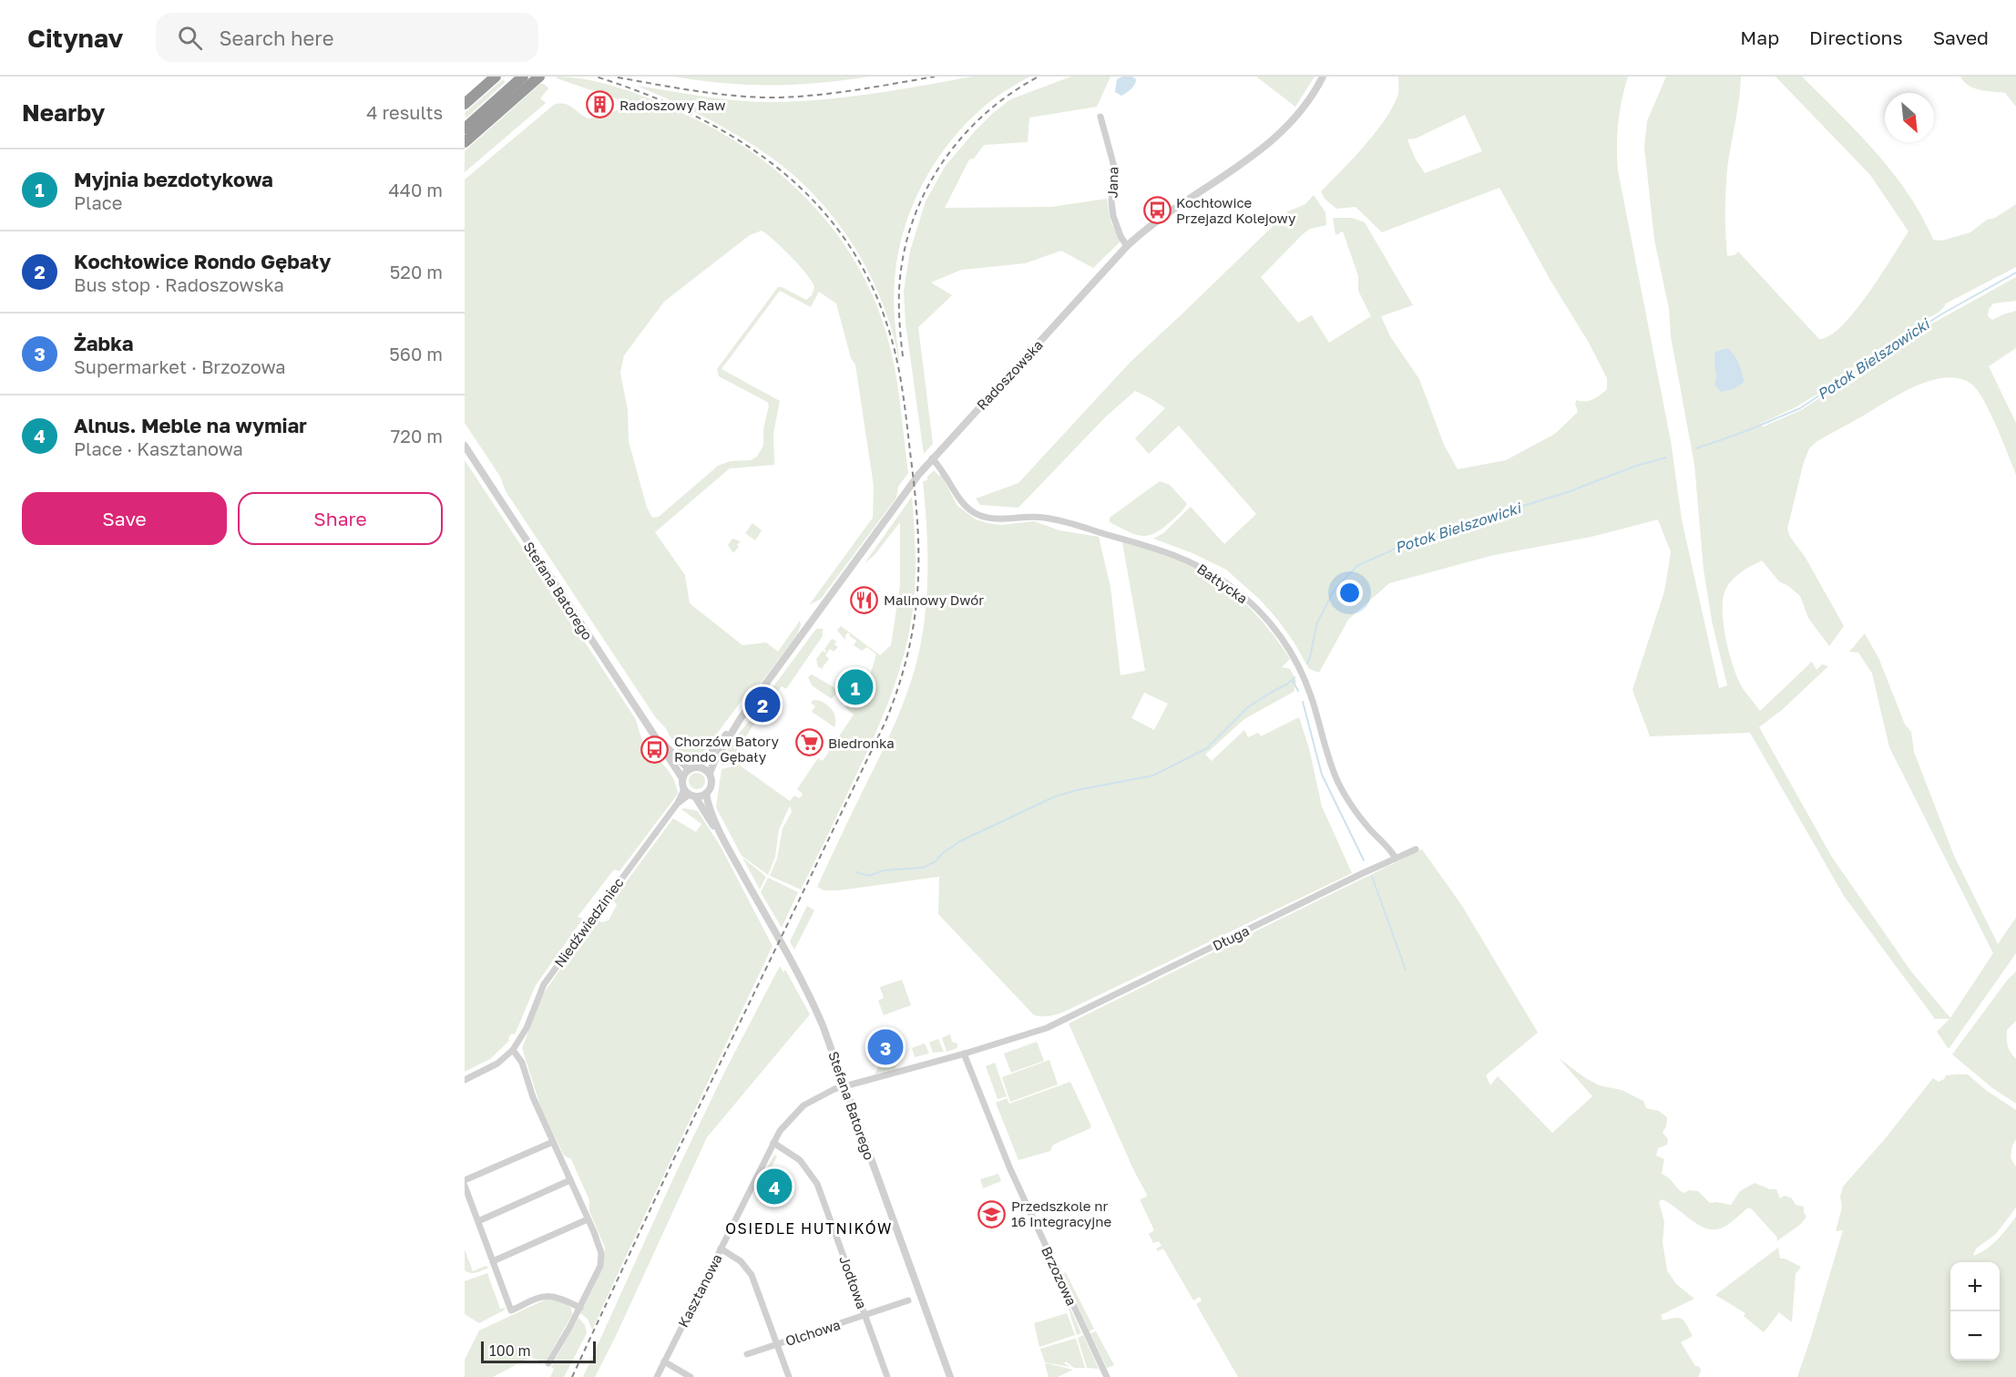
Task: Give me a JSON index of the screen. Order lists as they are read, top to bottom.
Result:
{
  "streets": {
    "street": [
      "Jana",
      "Radoszowska",
      "Bałtycka",
      "Stefana Batorego",
      "Niedźwiedziniec",
      "Długa",
      "Brzozowa",
      "Jodłowa",
      "Kasztanowa",
      "Olchowa"
    ]
  },
  "crossings": [
    ["Jana", "Radoszowska"],
    ["Radoszowska", "Bałtycka"],
    ["Radoszowska", "Stefana Batorego"],
    ["Radoszowska", "Niedźwiedziniec"],
    ["Bałtycka", "Długa"],
    ["Stefana Batorego", "Niedźwiedziniec"],
    ["Stefana Batorego", "Kasztanowa"],
    ["Długa", "Brzozowa"],
    ["Jodłowa", "Kasztanowa"],
    ["Jodłowa", "Olchowa"]
  ],
  "districts": ["OSIEDLE HUTNIKÓW"],
  "water": ["Potok Bielszowicki"],
  "places": {
    "building": ["Radoszowy Raw"],
    "bus stop": ["Kochłowice Przejazd Kolejowy", "Chorzów Batory Rondo Gębały"],
    "restaurant": ["Malinowy Dwór"],
    "supermarket": ["Biedronka"],
    "school or university": ["Przedszkole nr 16 Integracyjne"]
  },
  "scale_bar": "100 m",
  "north": "bottom right",
  "page": {
    "header": "Citynav",
    "search": "Search here",
    "nav": ["Map", "Directions", "Saved"],
    "heading": ["Nearby", "4 results"],
    "list": [
      {
        "mark": "1",
        "name": "Myjnia bezdotykowa",
        "note": "Place",
        "value": "440 m"
      },
      {
        "mark": "2",
        "name": "Kochłowice Rondo Gębały",
        "note": "Bus stop · Radoszowska",
        "value": "520 m"
      },
      {
        "mark": "3",
        "name": "Żabka",
        "note": "Supermarket · Brzozowa",
        "value": "560 m"
      },
      {
        "mark": "4",
        "name": "Alnus. Meble na wymiar",
        "note": "Place · Kasztanowa",
        "value": "720 m"
      }
    ],
    "buttons": ["Save", "Share"],
    "pins": [
      "1",
      "2",
      "3",
      "4"
    ],
    "map_buttons": ["+", "−"],
    "scale": "100 m"
  }
}
